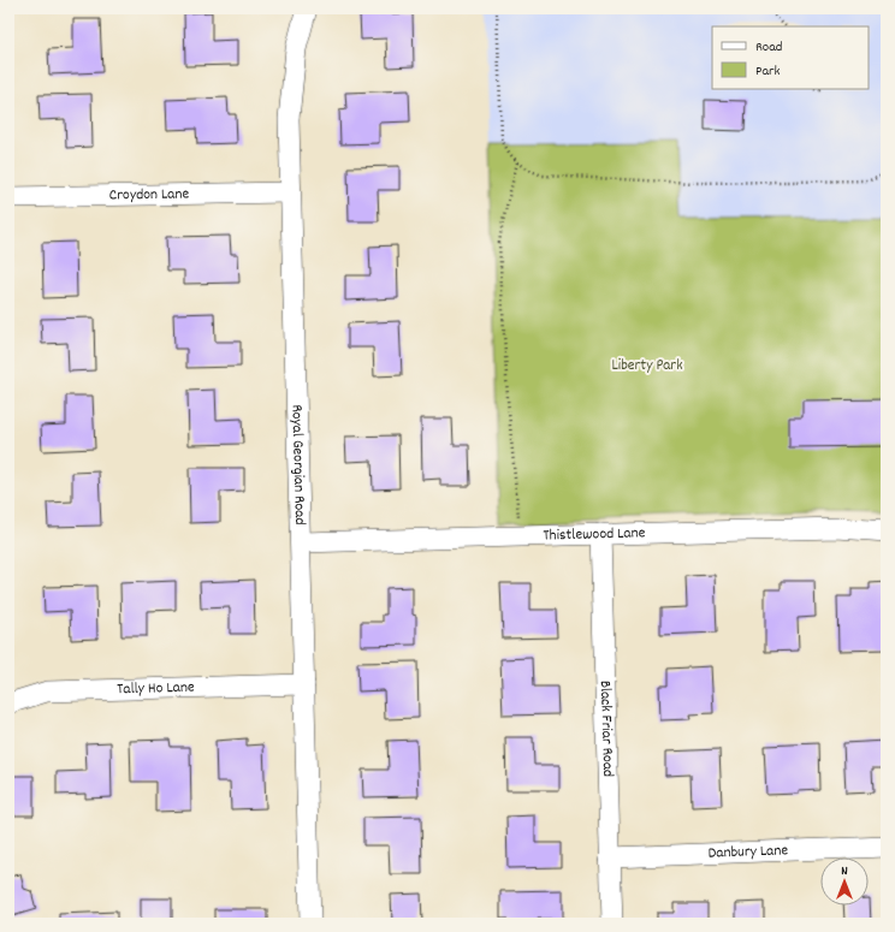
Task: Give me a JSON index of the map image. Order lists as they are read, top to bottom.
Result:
{
  "streets": {
    "street": [
      "Croydon Lane",
      "Royal Georgian Road",
      "Thistlewood Lane",
      "Tally Ho Lane",
      "Black Friar Road",
      "Danbury Lane"
    ]
  },
  "crossings": [
    ["Croydon Lane", "Royal Georgian Road"],
    ["Royal Georgian Road", "Thistlewood Lane"],
    ["Royal Georgian Road", "Tally Ho Lane"],
    ["Thistlewood Lane", "Black Friar Road"],
    ["Black Friar Road", "Danbury Lane"]
  ],
  "parks": ["Liberty Park"],
  "legend": ["Road", "Park"],
  "north": "top"
}
